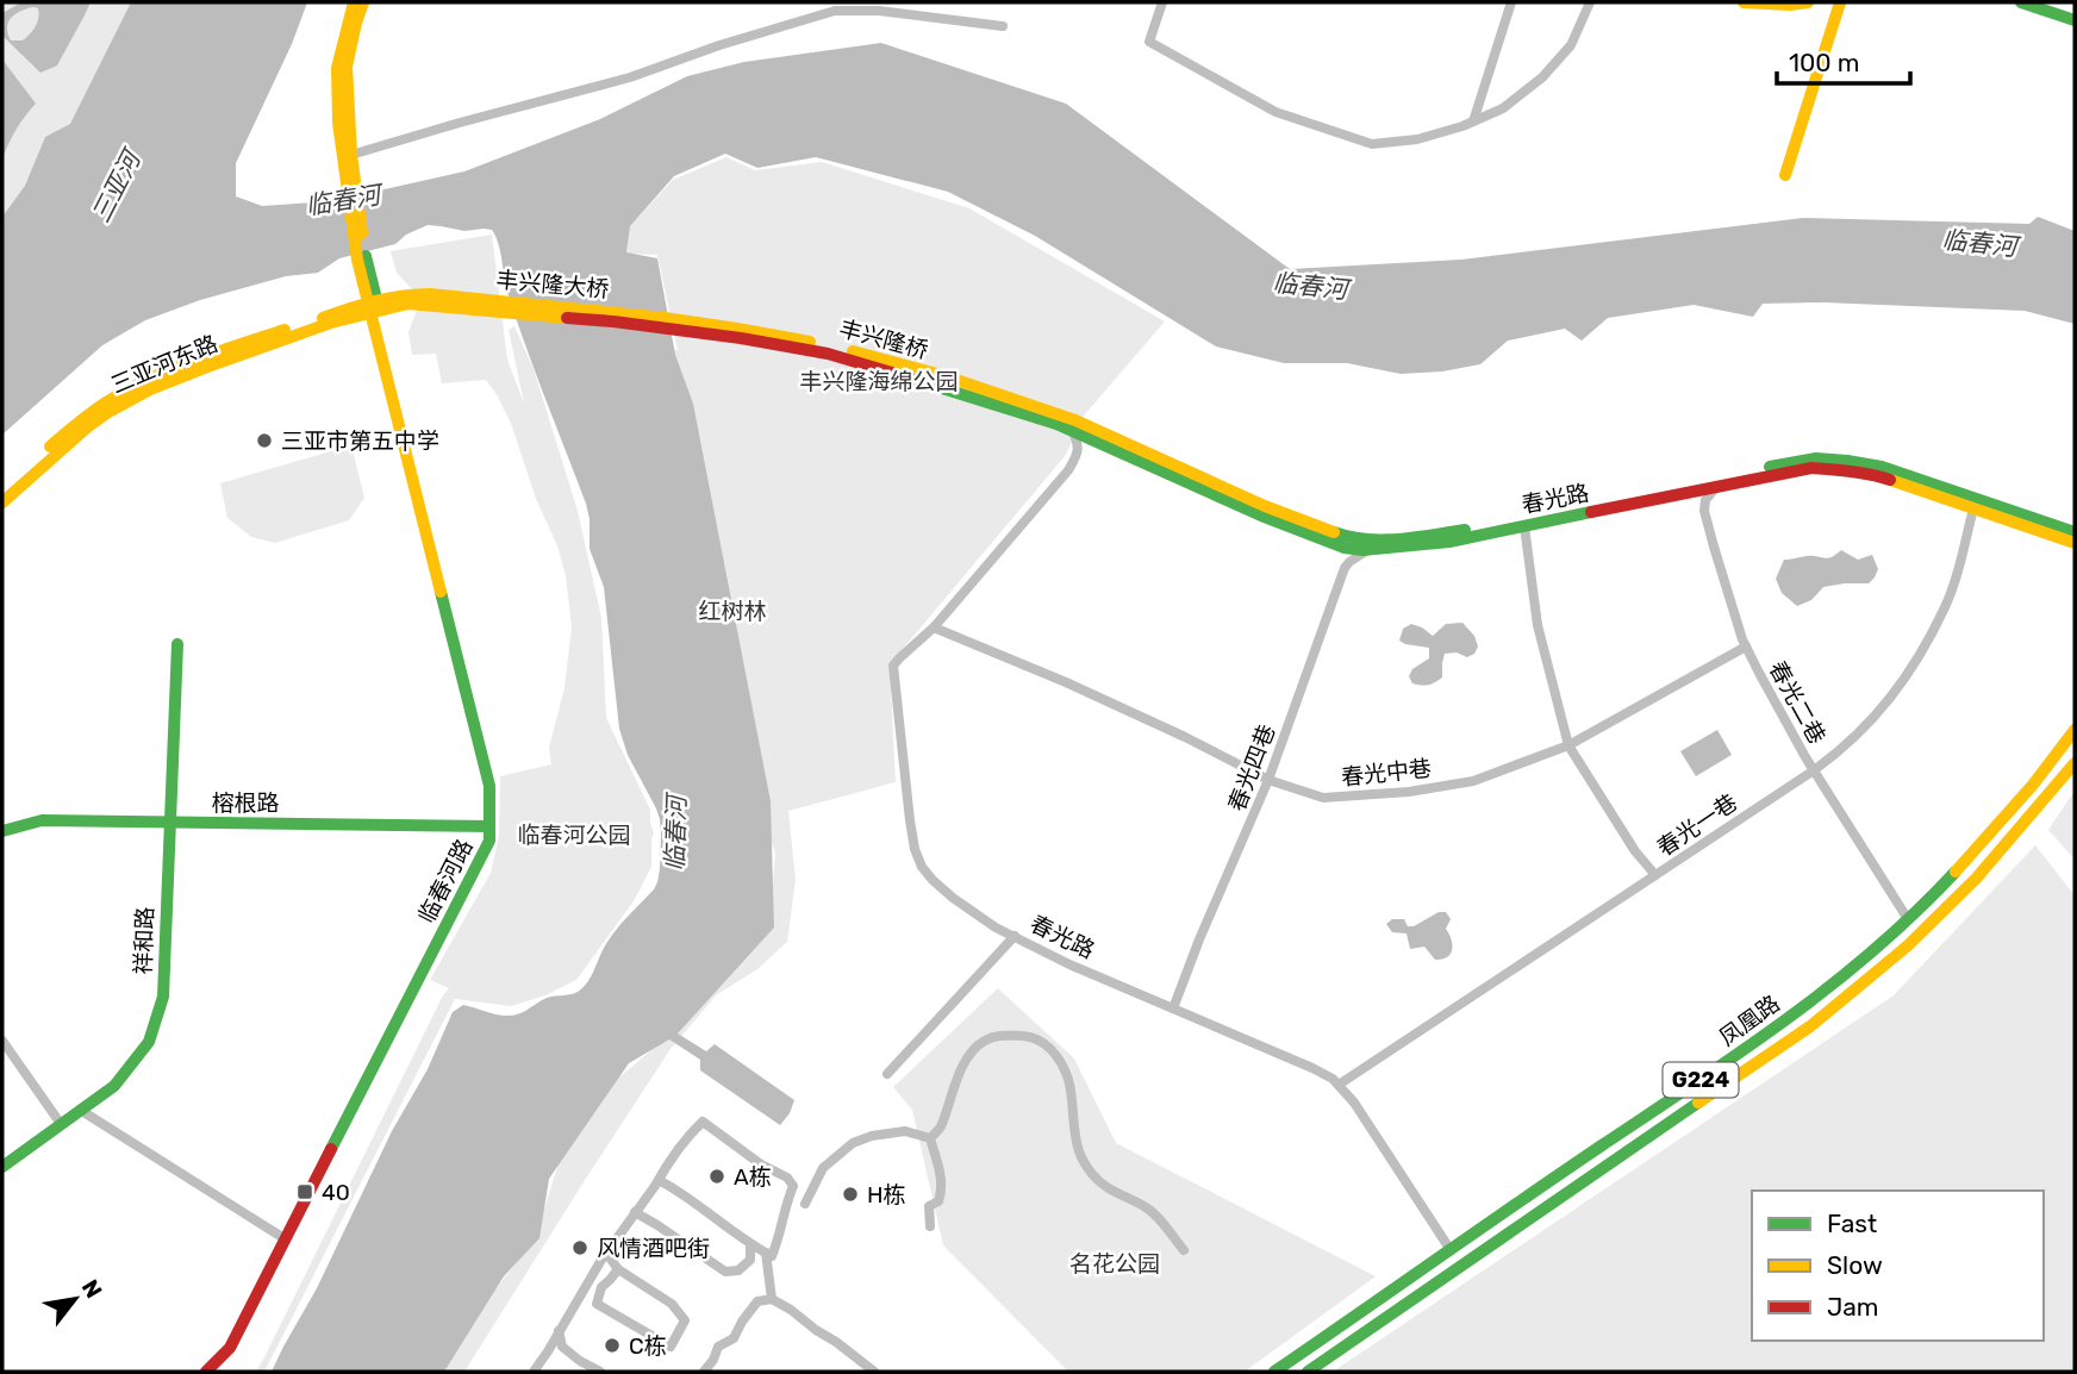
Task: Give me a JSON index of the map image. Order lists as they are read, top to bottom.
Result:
{
  "streets": {
    "main road": [
      "丰兴隆大桥",
      "丰兴隆桥",
      "三亚河东路",
      "春光路",
      "榕根路",
      "临春河路",
      "祥和路",
      "凤凰路",
      "G224"
    ],
    "street": [
      "春光二巷",
      "春光四巷",
      "春光中巷",
      "春光一巷"
    ]
  },
  "crossings": [
    ["丰兴隆大桥", "丰兴隆桥"],
    ["丰兴隆大桥", "三亚河东路"],
    ["丰兴隆大桥", "临春河路"],
    ["丰兴隆桥", "春光路"],
    ["三亚河东路", "临春河路"],
    ["春光路", "春光二巷"],
    ["春光路", "春光四巷"],
    ["春光路", "春光中巷"],
    ["春光路", "春光一巷"],
    ["春光路", "凤凰路"],
    ["春光二巷", "春光中巷"],
    ["春光二巷", "春光一巷"],
    ["春光二巷", "凤凰路"],
    ["春光四巷", "春光中巷"],
    ["榕根路", "临春河路"],
    ["榕根路", "祥和路"]
  ],
  "water": ["三亚河", "临春河"],
  "parks": [
    "丰兴隆海绵公园",
    "红树林",
    "临春河公园",
    "名花公园"
  ],
  "places": {
    "other": [
      "三亚市第五中学",
      "A栋",
      "H栋",
      "风情酒吧街",
      "C栋"
    ],
    "transit": ["40"]
  },
  "legend": ["Fast", "Slow", "Jam"],
  "scale_bar": "100 m",
  "north": "top right"
}
